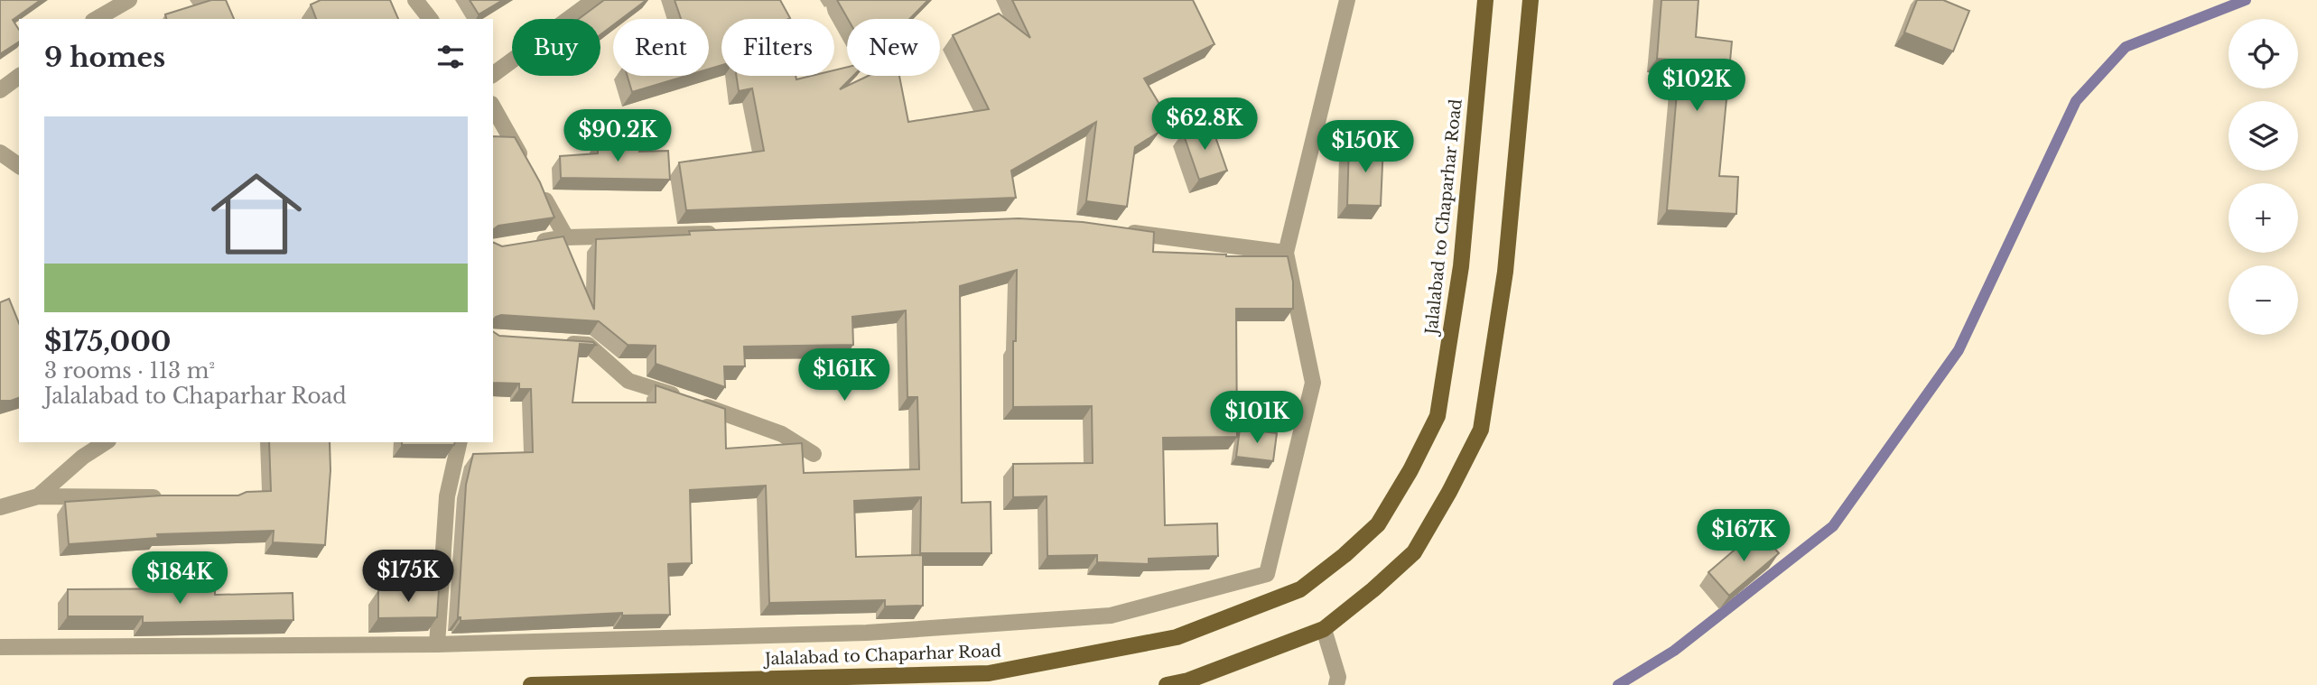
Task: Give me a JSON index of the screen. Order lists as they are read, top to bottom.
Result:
{
  "streets": {
    "main road": ["Jalalabad to Chaparhar Road"]
  },
  "page": {
    "map_buttons": ["+", "−"],
    "chip": [
      "Buy",
      "Rent",
      "Filters",
      "New"
    ],
    "heading": "9 homes",
    "price": [
      "$102K",
      "$62.8K",
      "$90.2K",
      "$150K",
      "$161K",
      "$101K",
      "$167K",
      "$175K",
      "$184K"
    ],
    "list": [
      {
        "name": "$175,000",
        "note": "3 rooms · 113 m² · Jalalabad to Chaparhar Road"
      }
    ]
  }
}
